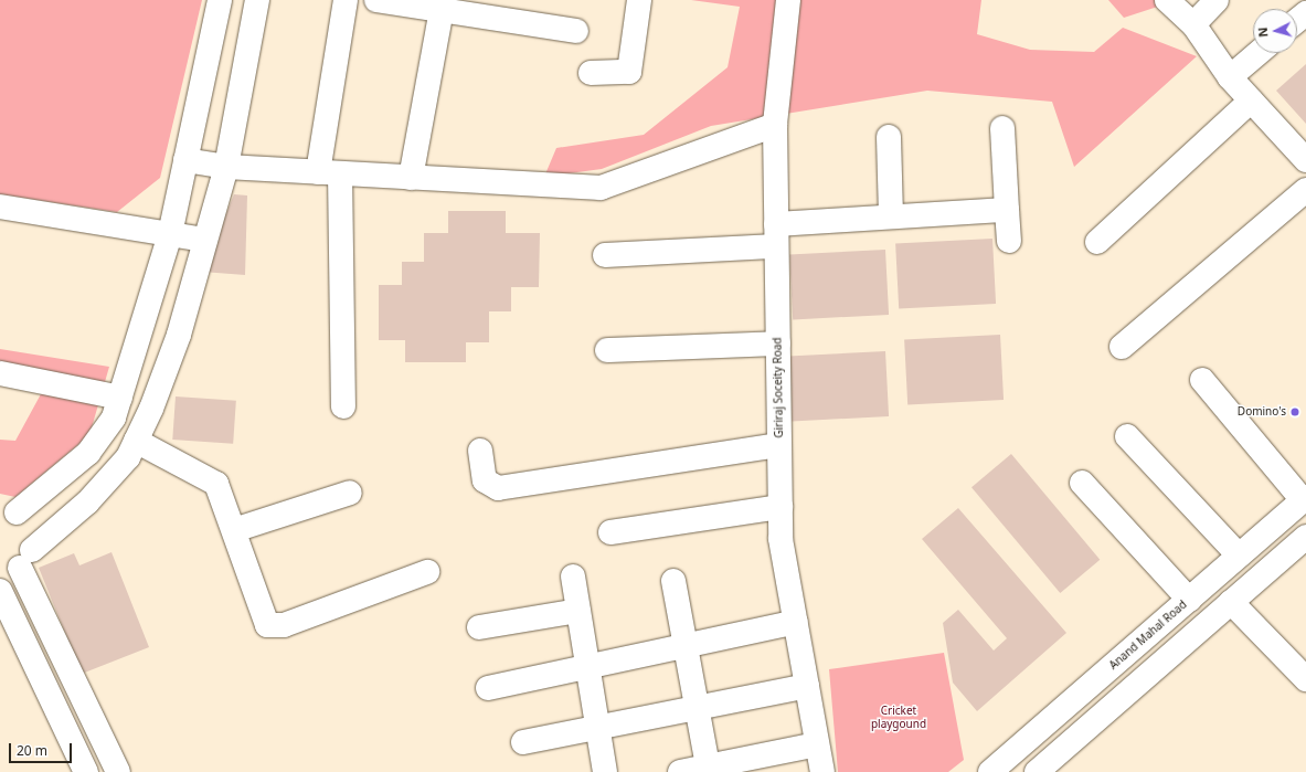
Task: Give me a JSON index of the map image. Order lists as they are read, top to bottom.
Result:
{
  "streets": {
    "street": ["Giriraj Soceity Road", "Anand Mahal Road"]
  },
  "parks": ["Cricket playgound"],
  "places": ["Domino's"],
  "scale_bar": "20 m",
  "north": "left"
}
